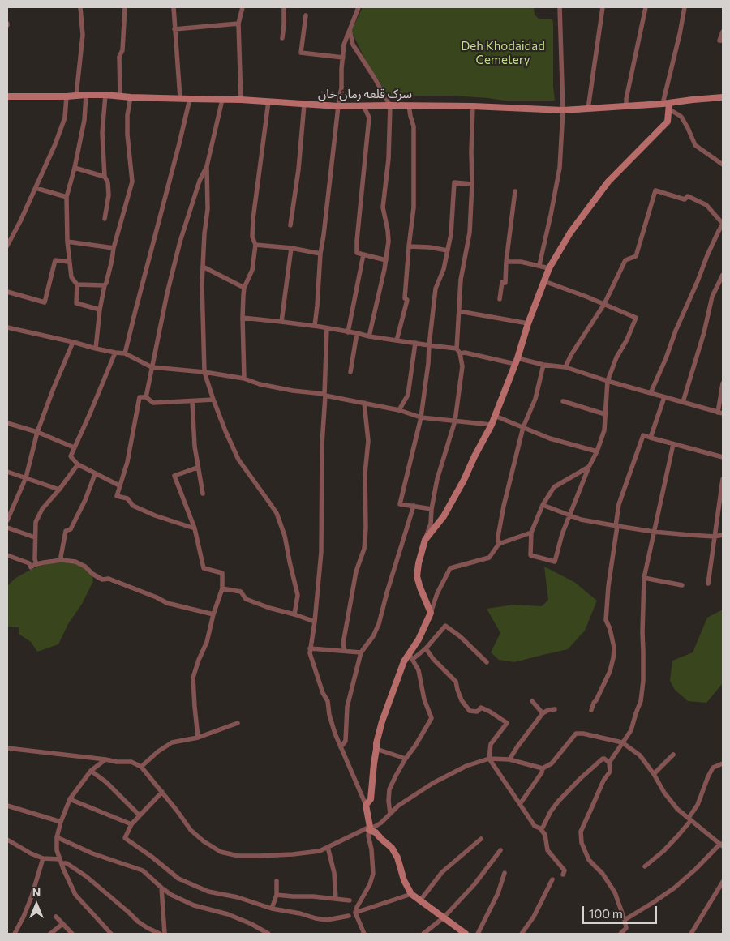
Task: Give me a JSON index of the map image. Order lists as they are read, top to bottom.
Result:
{
  "streets": {
    "street": ["سرک قلعه زمان خان"]
  },
  "parks": ["Deh Khodaidad Cemetery"],
  "scale_bar": "100 m",
  "north": "top"
}
